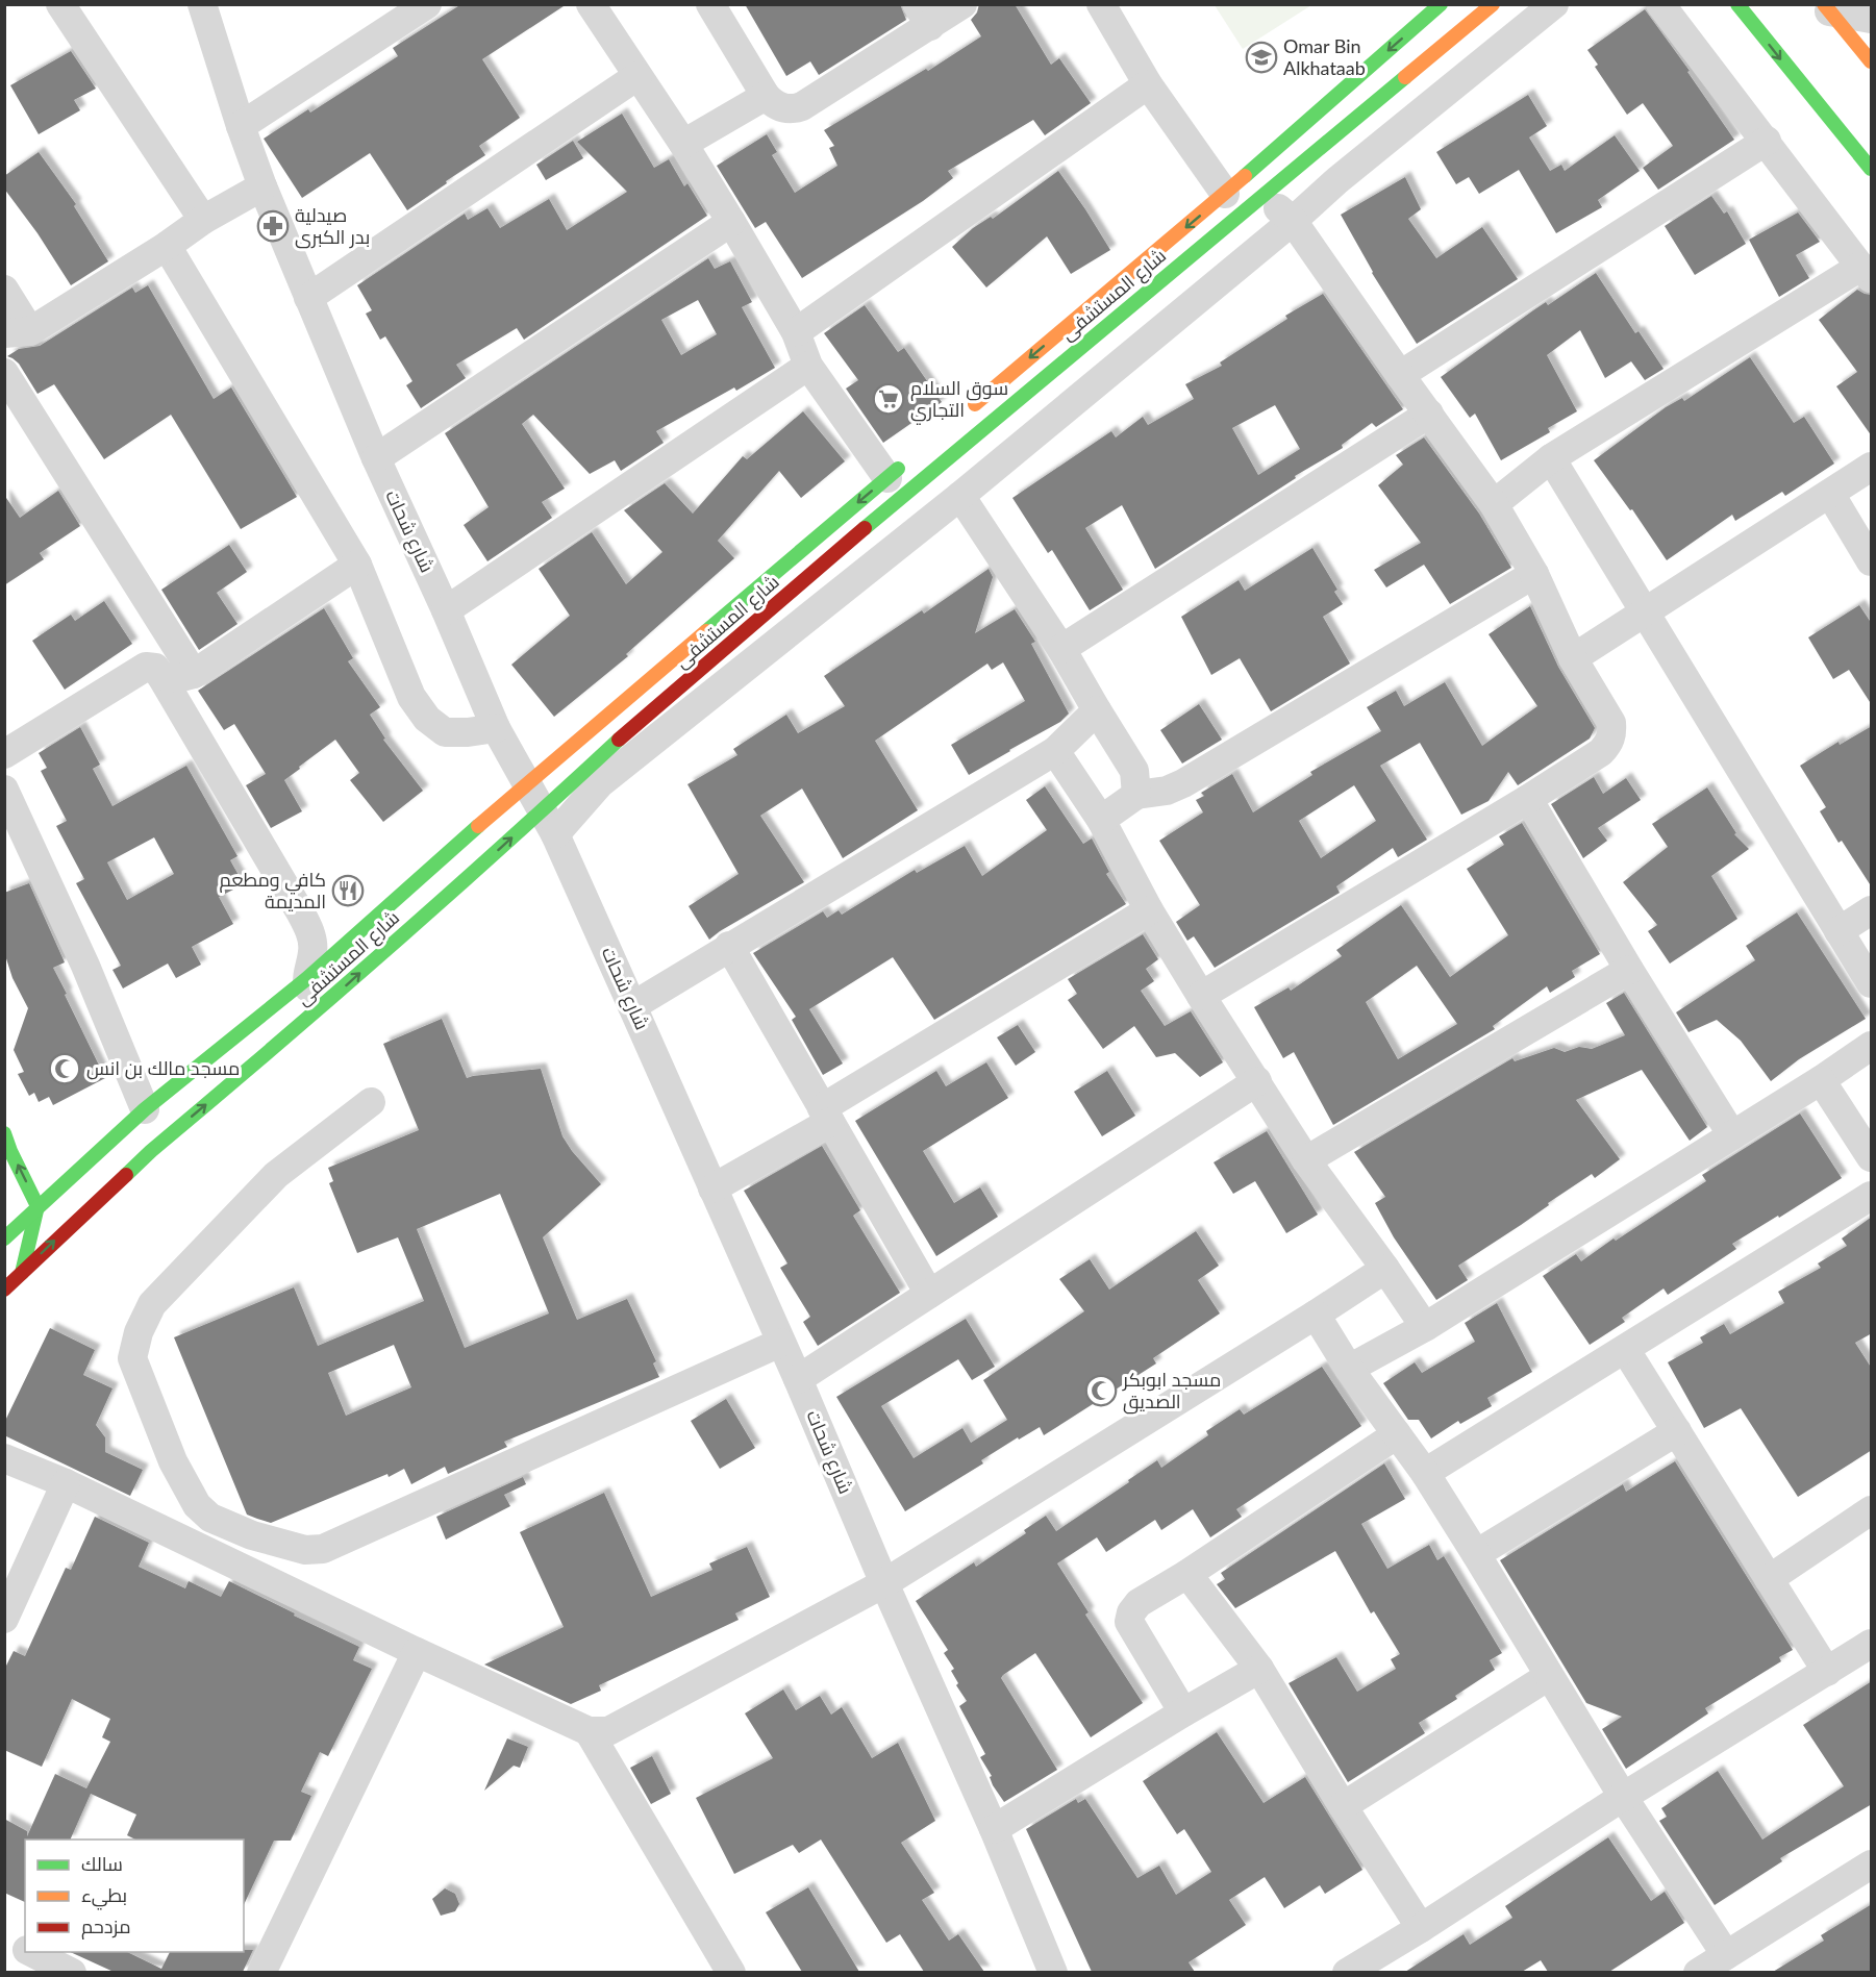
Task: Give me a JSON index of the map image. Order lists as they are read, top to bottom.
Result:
{
  "streets": {
    "main road": ["شارع المستشفى"],
    "street": ["شارع شحات"]
  },
  "crossings": [
    ["شارع المستشفى", "شارع شحات"]
  ],
  "places": {
    "school or university": ["Omar Bin Alkhataab"],
    "pharmacy": ["صيدلية بدر الكبرى"],
    "supermarket": ["سوق السلام التجاري"],
    "restaurant": ["كافي ومطعم المديمة"],
    "mosque": ["مسجد مالك بن انس", "مسجد ابوبكر الصديق"]
  },
  "legend": ["سالك", "بطيء", "مزدحم"]
}
